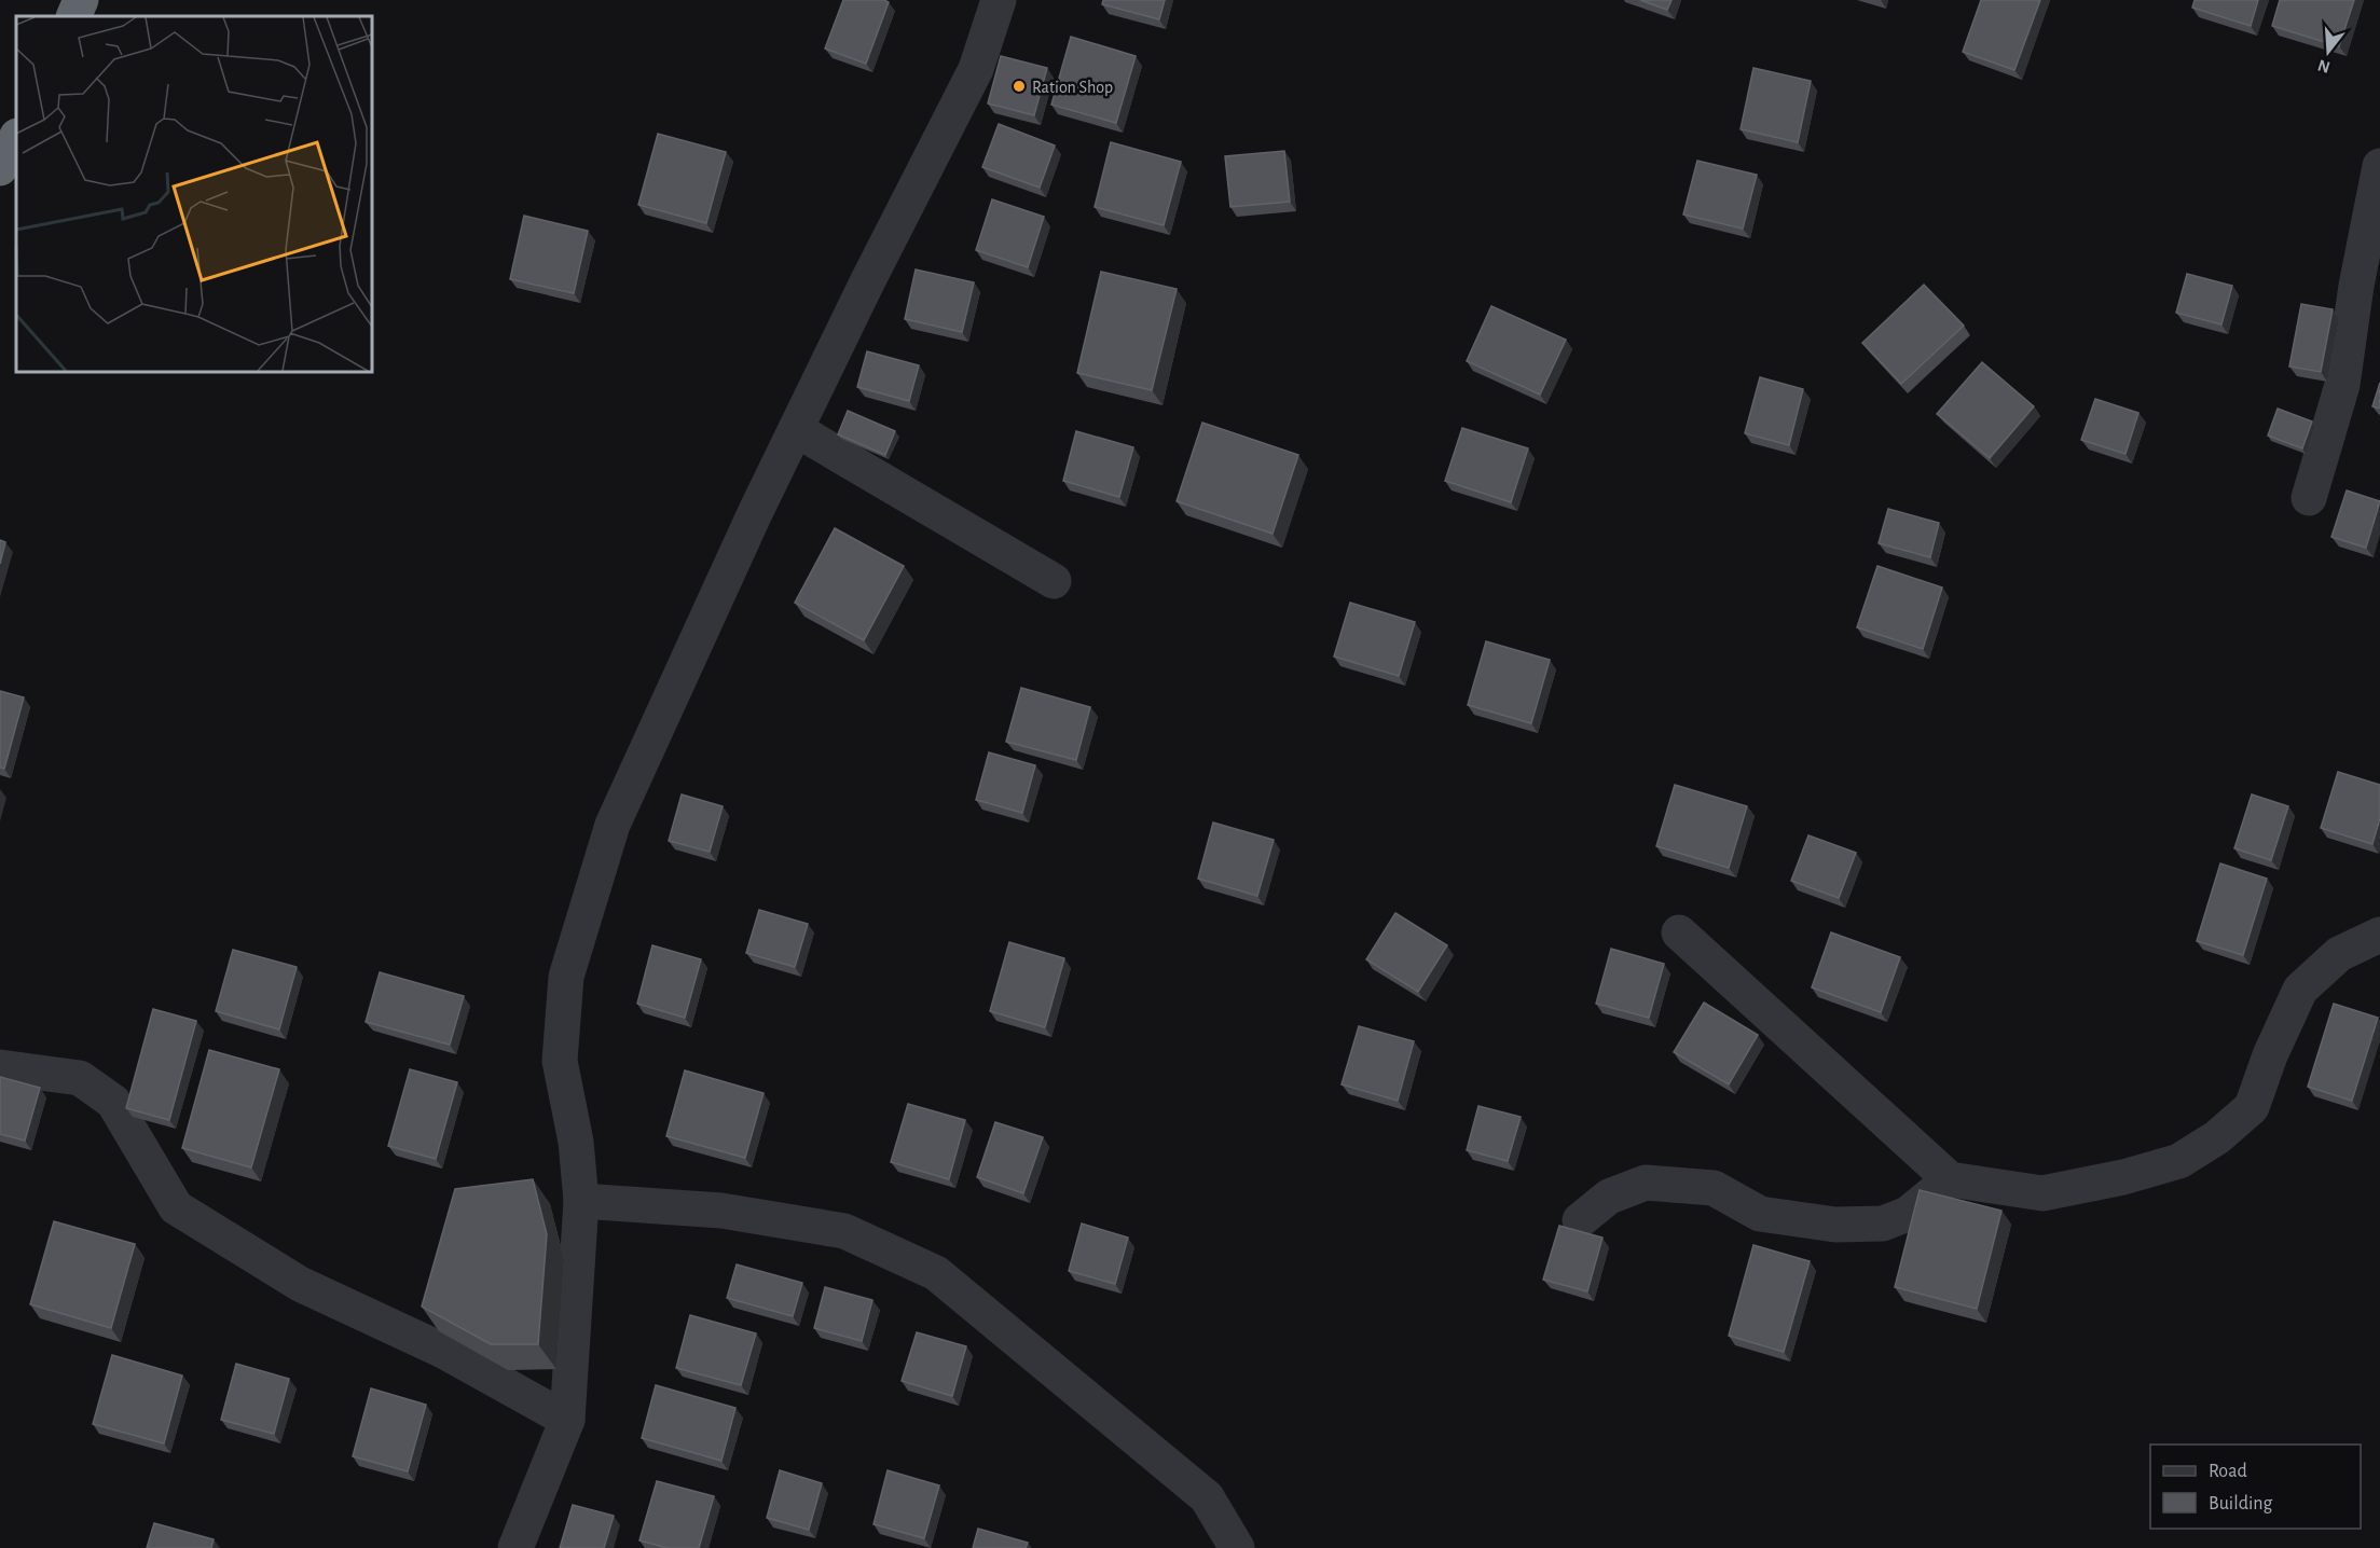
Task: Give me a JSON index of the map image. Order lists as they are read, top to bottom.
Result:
{
  "places": ["Ration Shop"],
  "legend": ["Road", "Building"],
  "north": "bottom"
}
